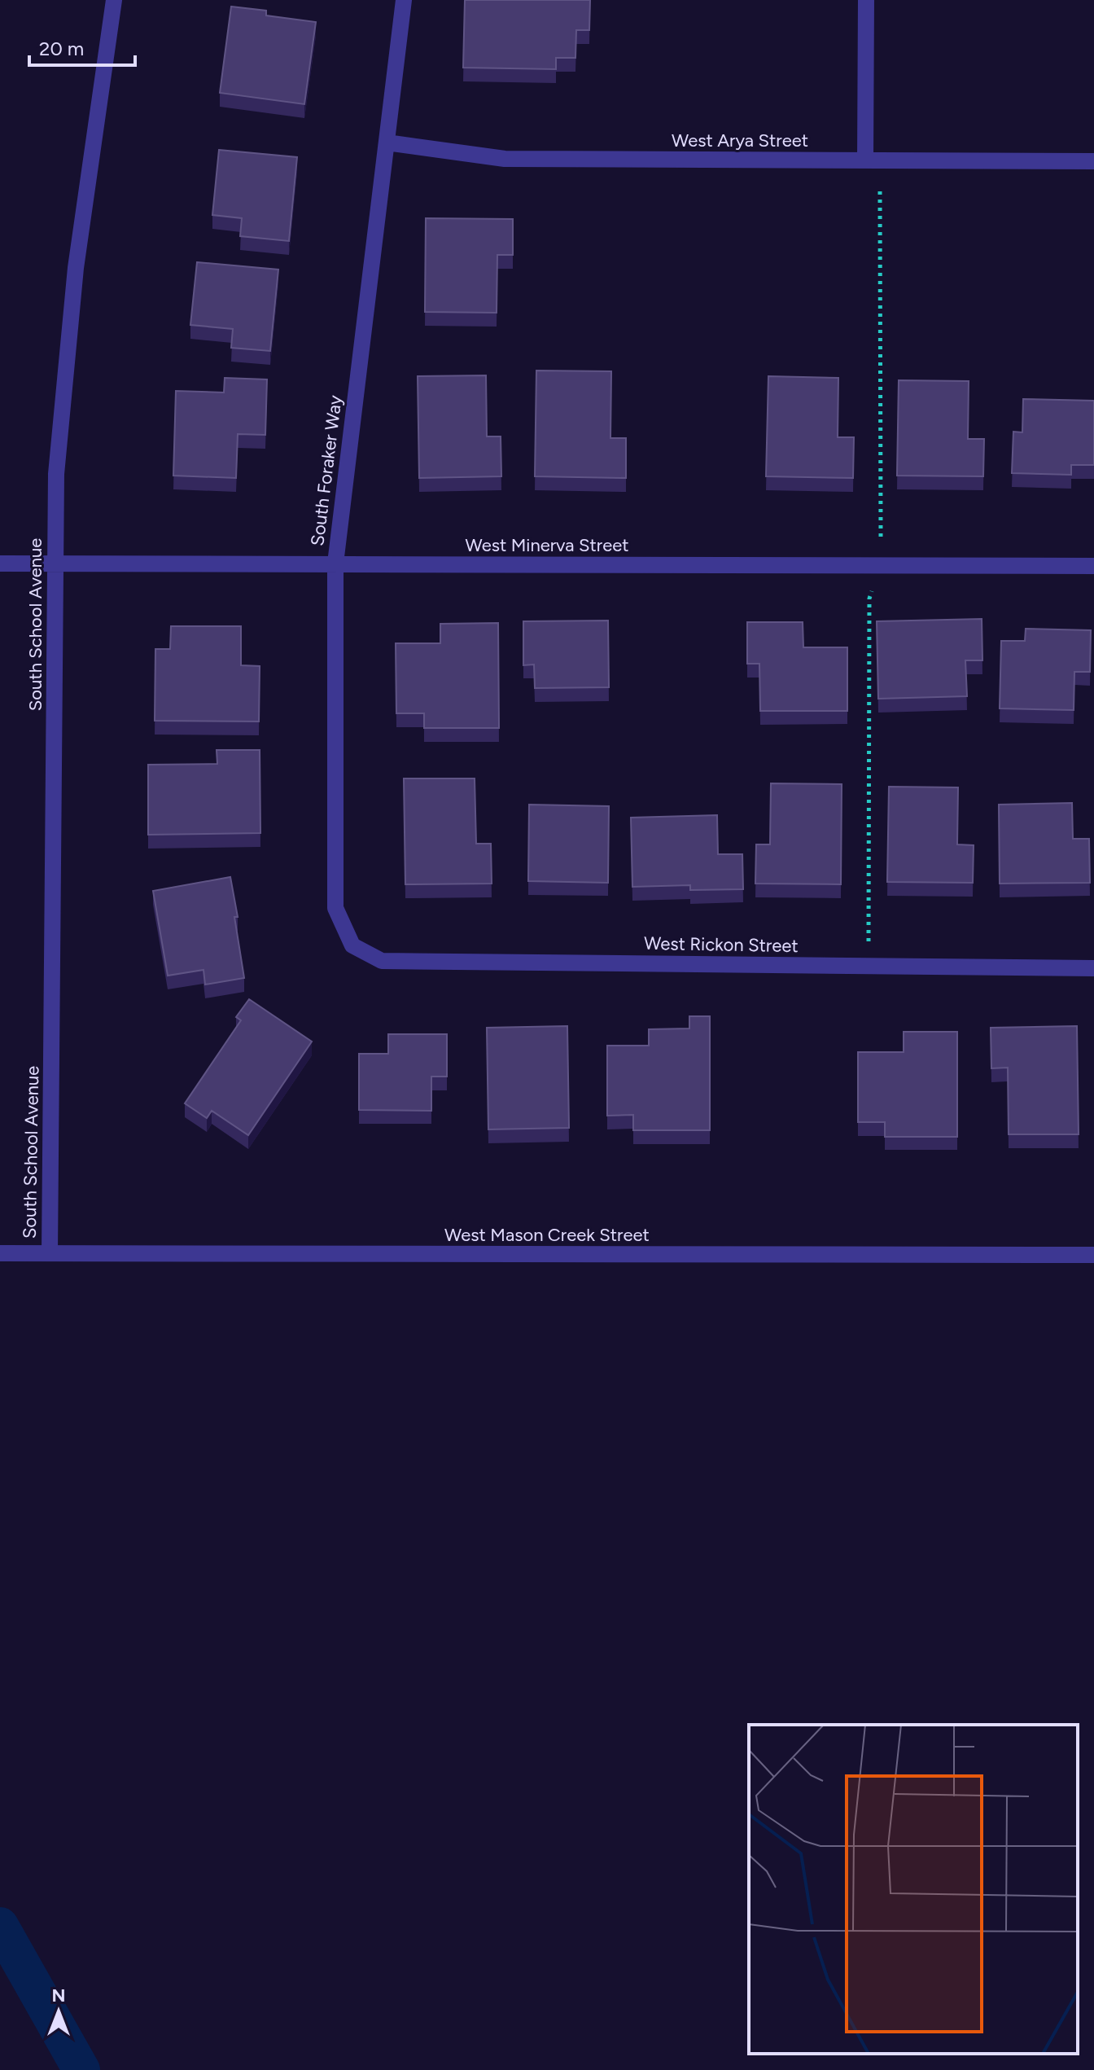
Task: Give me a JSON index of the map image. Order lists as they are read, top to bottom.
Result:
{
  "streets": {
    "street": [
      "West Arya Street",
      "South Foraker Way",
      "West Minerva Street",
      "South School Avenue",
      "West Rickon Street",
      "West Mason Creek Street"
    ]
  },
  "crossings": [
    ["West Arya Street", "South Foraker Way"],
    ["South Foraker Way", "West Minerva Street"],
    ["South Foraker Way", "West Rickon Street"],
    ["West Minerva Street", "South School Avenue"],
    ["South School Avenue", "West Mason Creek Street"]
  ],
  "scale_bar": "20 m",
  "north": "top"
}
